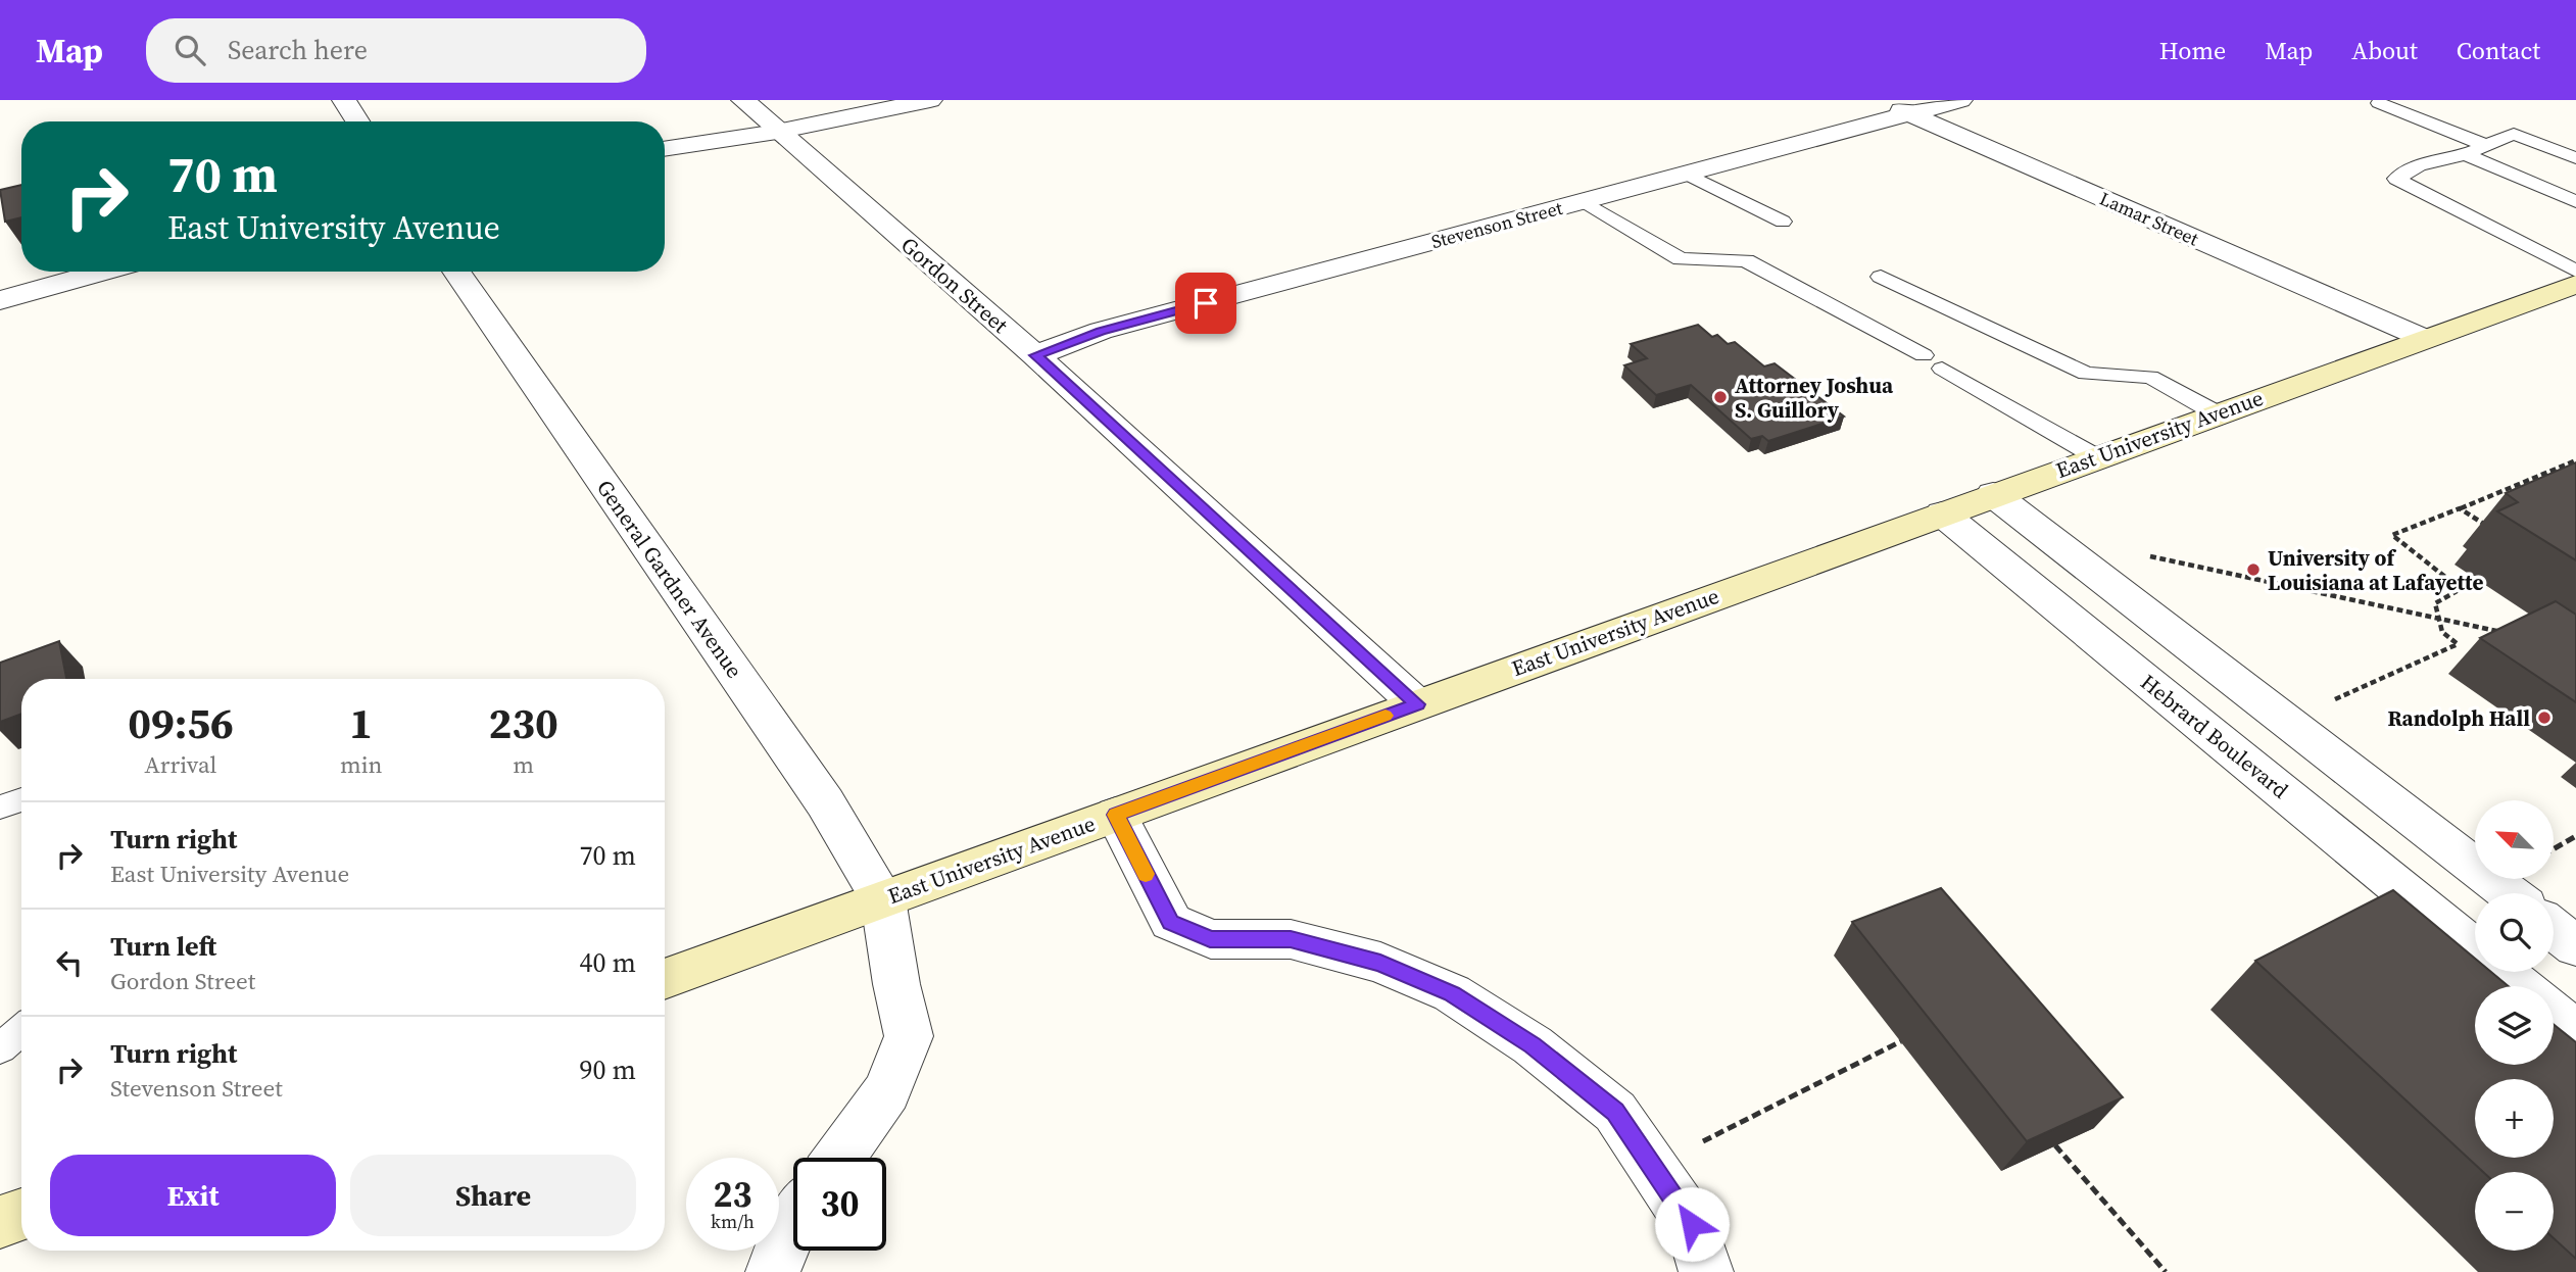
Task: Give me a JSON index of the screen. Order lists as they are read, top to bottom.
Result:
{
  "streets": {
    "main road": ["East University Avenue"],
    "street": [
      "Lamar Street",
      "Stevenson Street",
      "Gordon Street",
      "General Gardner Avenue",
      "Hebrard Boulevard"
    ]
  },
  "crossings": [
    ["Lamar Street", "Stevenson Street"],
    ["Lamar Street", "East University Avenue"],
    ["Stevenson Street", "Gordon Street"],
    ["Gordon Street", "East University Avenue"],
    ["East University Avenue", "General Gardner Avenue"],
    ["East University Avenue", "Hebrard Boulevard"]
  ],
  "places": ["Attorney Joshua S. Guillory", "University of Louisiana at Lafayette", "Randolph Hall"],
  "north": "top left",
  "page": {
    "header": "Map",
    "search": "Search here",
    "nav": [
      "Home",
      "Map",
      "About",
      "Contact"
    ],
    "turn": ["70 m", "East University Avenue"],
    "eta": [
      "09:56",
      "Arrival",
      "1",
      "min",
      "230",
      "m"
    ],
    "map_buttons": ["+", "−"],
    "list": [
      {
        "name": "Turn right",
        "note": "East University Avenue",
        "value": "70 m"
      },
      {
        "name": "Turn left",
        "note": "Gordon Street",
        "value": "40 m"
      },
      {
        "name": "Turn right",
        "note": "Stevenson Street",
        "value": "90 m"
      }
    ],
    "buttons": ["Exit", "Share"],
    "speed": "23 km/h",
    "limit": "30"
  }
}
